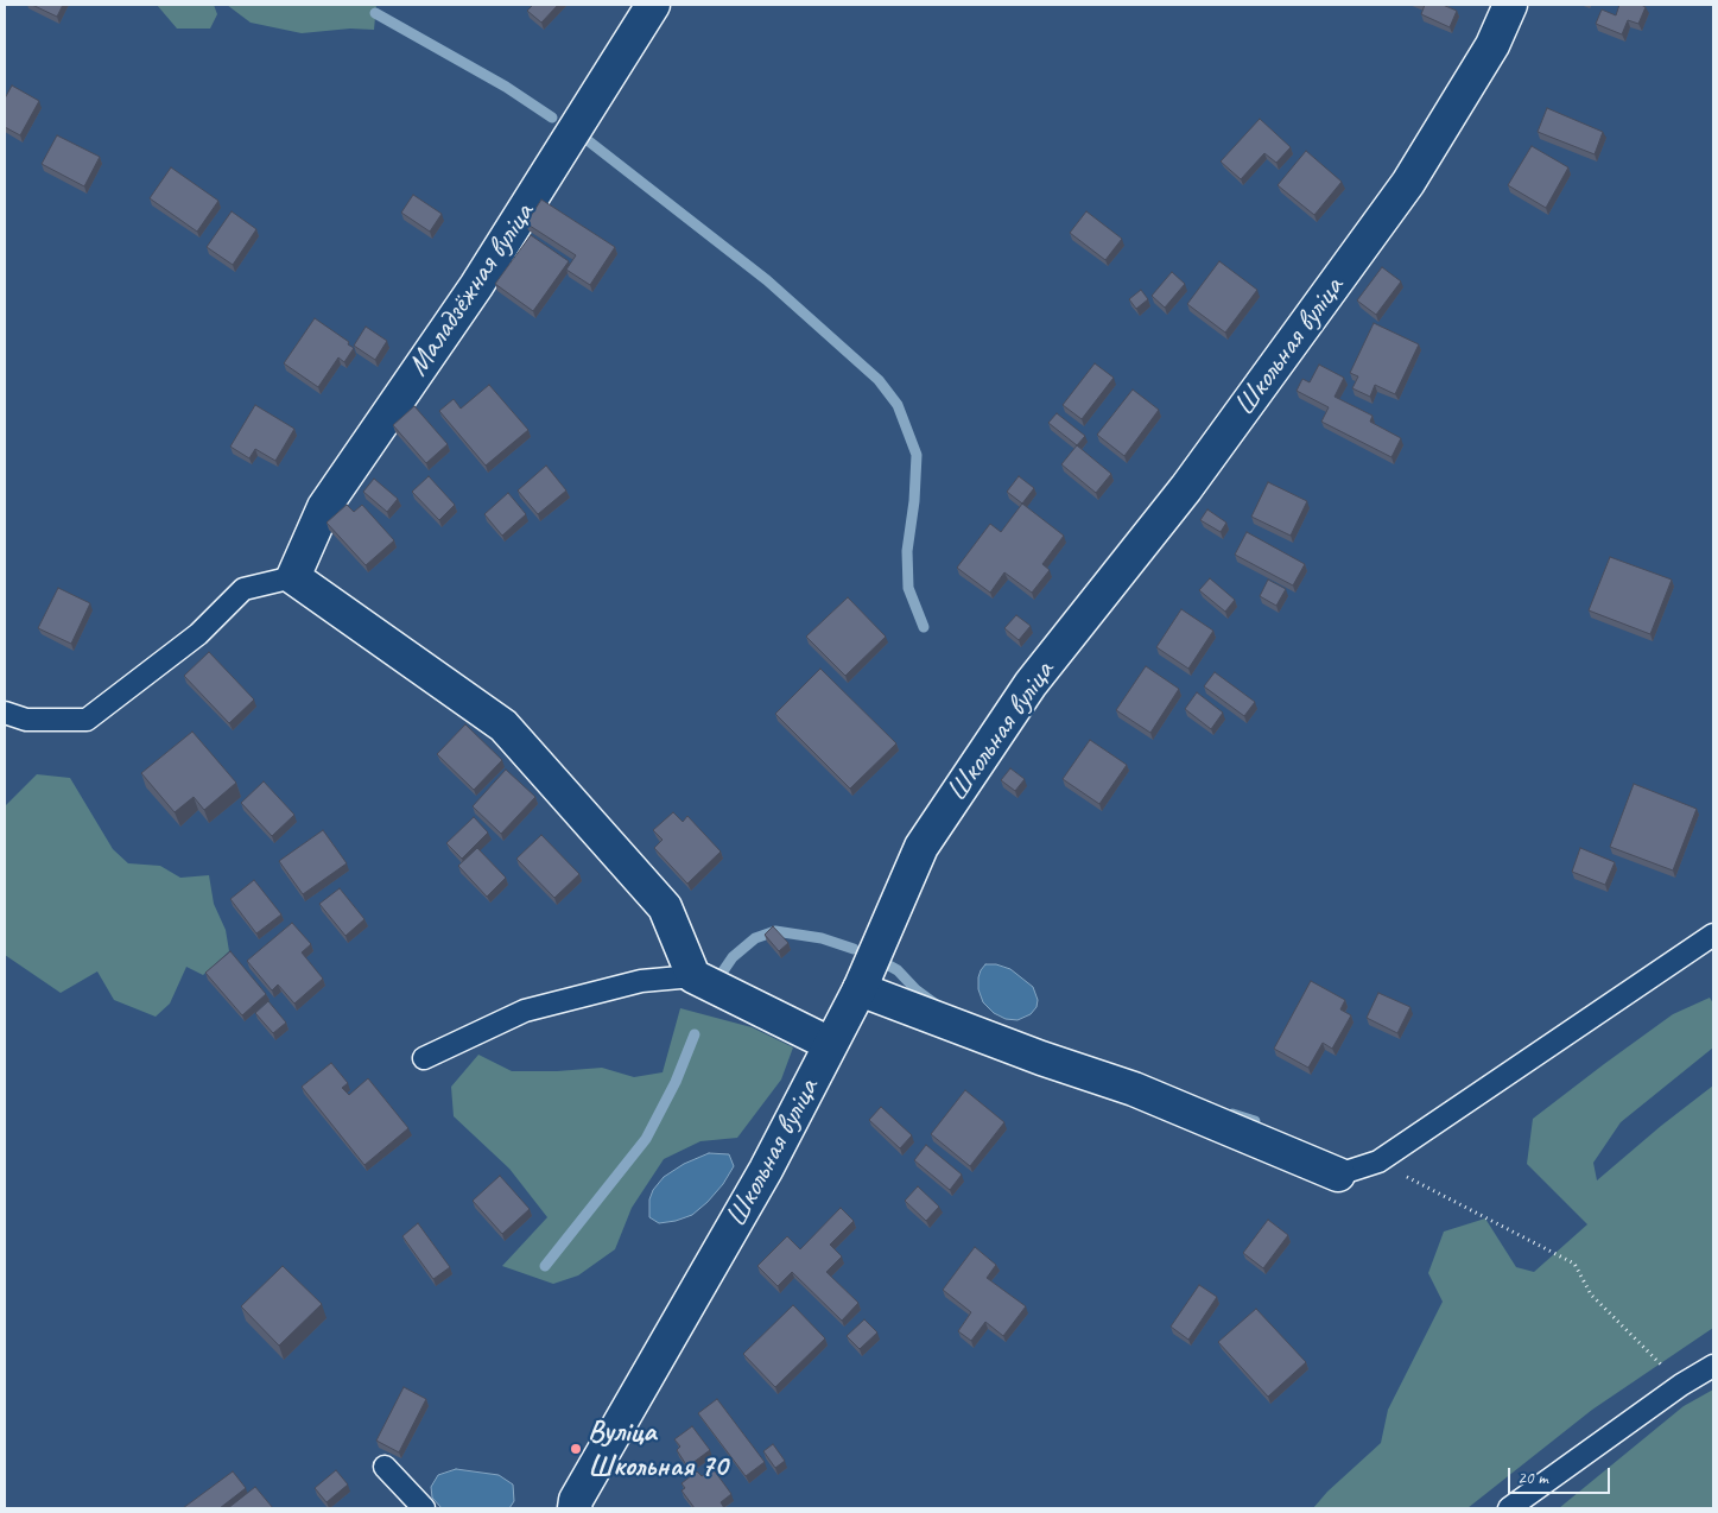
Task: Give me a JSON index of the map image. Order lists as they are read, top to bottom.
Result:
{
  "streets": {
    "street": ["Маладзёжная вуліца", "Школьная вуліца"]
  },
  "places": ["Вуліца Школьная 70"],
  "scale_bar": "20 m"
}
